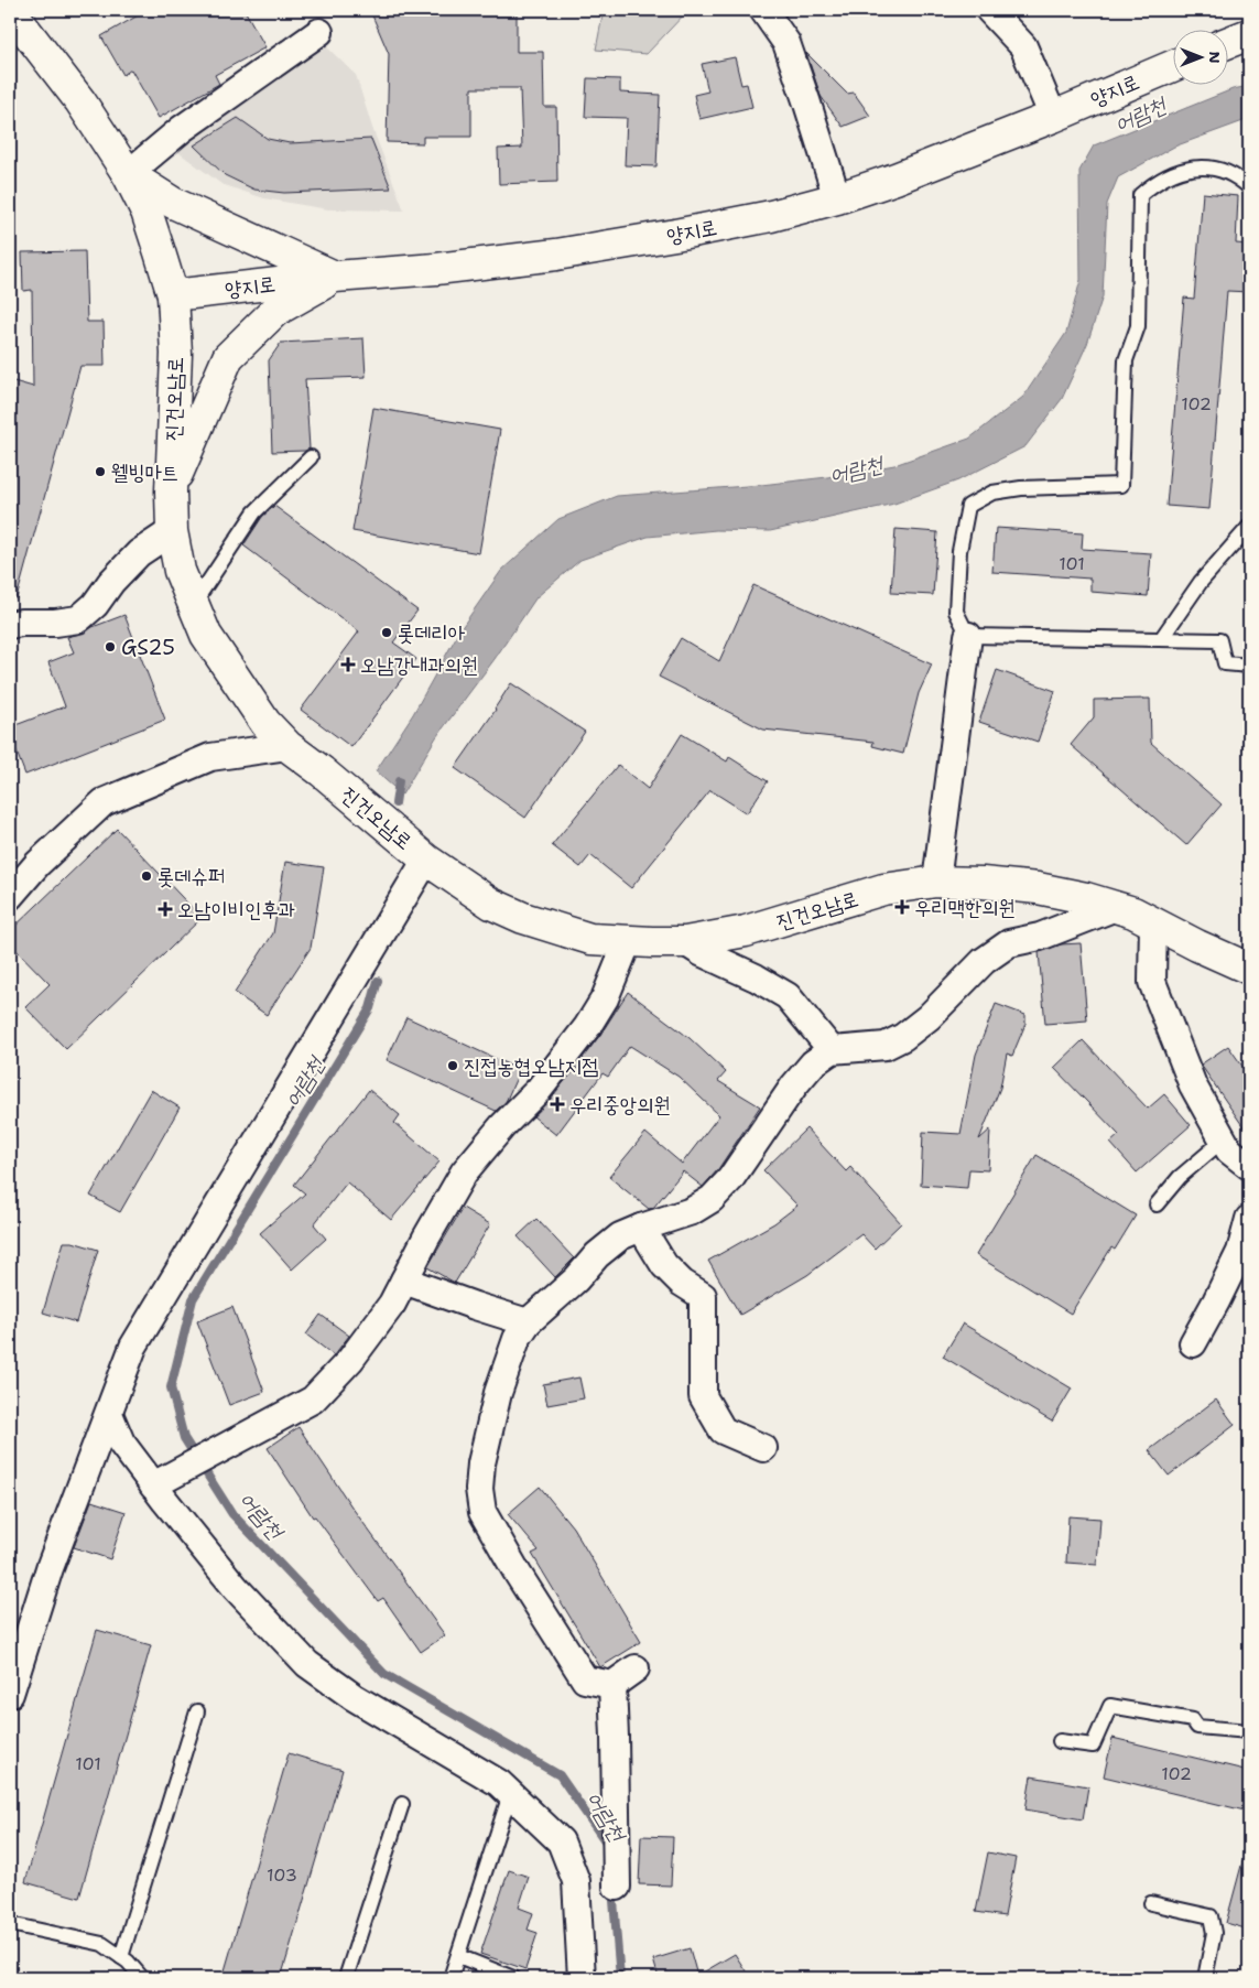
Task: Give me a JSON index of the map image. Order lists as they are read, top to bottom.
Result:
{
  "streets": {
    "main road": ["양지로", "진건오남로"]
  },
  "crossings": [
    ["양지로", "진건오남로"]
  ],
  "water": ["어람천"],
  "places": {
    "other": [
      "웰빙마트",
      "롯데리아",
      "GS25",
      "롯데슈퍼",
      "진접농협오남지점"
    ],
    "health": [
      "오남강내과의원",
      "우리맥한의원",
      "오남이비인후과",
      "우리중앙의원"
    ]
  },
  "house_numbers": [
    "102",
    "101",
    "101",
    "102",
    "103"
  ],
  "north": "right"
}
